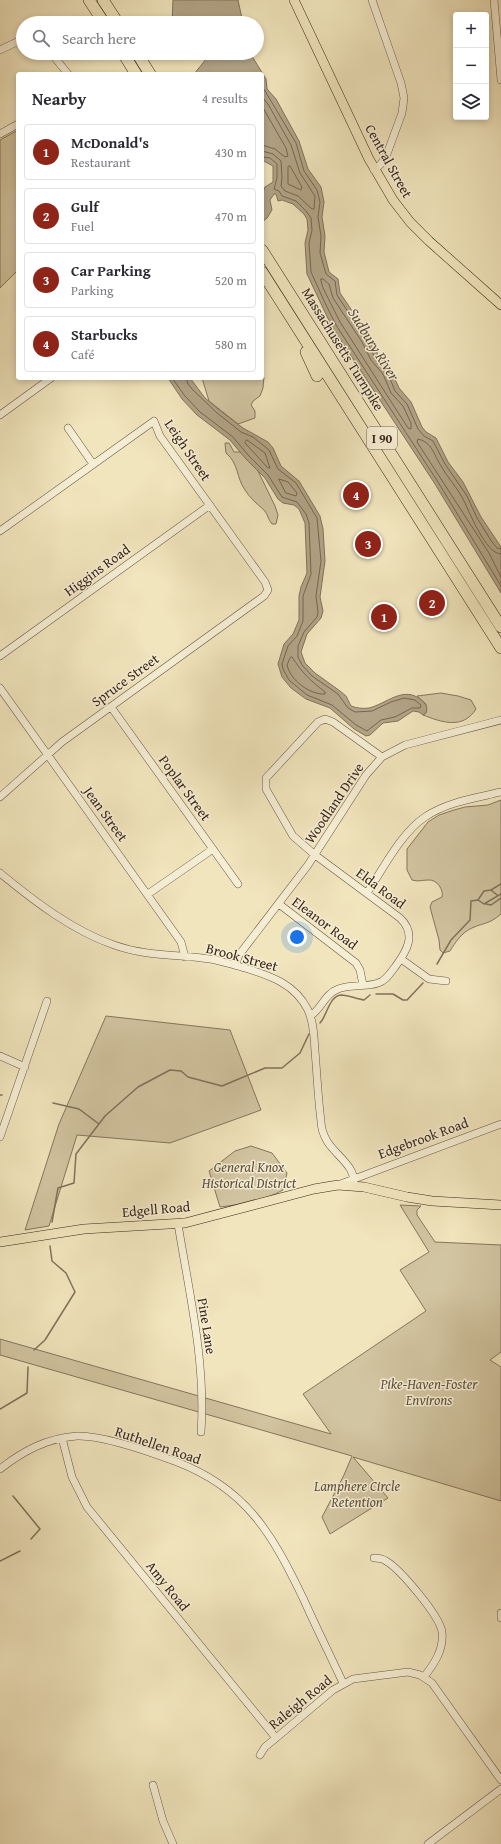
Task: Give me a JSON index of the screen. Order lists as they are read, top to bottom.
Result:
{
  "streets": {
    "highway": ["Massachusetts Turnpike", "I 90"],
    "main road": ["Central Street", "Edgell Road"],
    "street": [
      "Leigh Street",
      "Higgins Road",
      "Spruce Street",
      "Poplar Street",
      "Woodland Drive",
      "Jean Street",
      "Elda Road",
      "Eleanor Road",
      "Brook Street",
      "Edgebrook Road",
      "Pine Lane",
      "Ruthellen Road",
      "Amy Road",
      "Raleigh Road"
    ]
  },
  "crossings": [
    ["Leigh Street", "Higgins Road"],
    ["Leigh Street", "Spruce Street"],
    ["Spruce Street", "Poplar Street"],
    ["Spruce Street", "Jean Street"],
    ["Woodland Drive", "Elda Road"],
    ["Woodland Drive", "Eleanor Road"],
    ["Woodland Drive", "Brook Street"],
    ["Jean Street", "Brook Street"],
    ["Elda Road", "Eleanor Road"],
    ["Elda Road", "Brook Street"],
    ["Brook Street", "Edgebrook Road"],
    ["Brook Street", "Edgell Road"],
    ["Edgebrook Road", "Edgell Road"],
    ["Edgell Road", "Pine Lane"],
    ["Ruthellen Road", "Amy Road"],
    ["Ruthellen Road", "Raleigh Road"],
    ["Amy Road", "Raleigh Road"]
  ],
  "water": ["Sudbury River"],
  "parks": ["General Knox Historical District", "Pike-Haven-Foster Environs", "Lamphere Circle Retention"],
  "page": {
    "map_buttons": ["+", "−"],
    "search": "Search here",
    "heading": ["Nearby", "4 results"],
    "list": [
      {
        "mark": "1",
        "name": "McDonald's",
        "note": "Restaurant",
        "value": "430 m"
      },
      {
        "mark": "2",
        "name": "Gulf",
        "note": "Fuel",
        "value": "470 m"
      },
      {
        "mark": "3",
        "name": "Car Parking",
        "note": "Parking",
        "value": "520 m"
      },
      {
        "mark": "4",
        "name": "Starbucks",
        "note": "Café",
        "value": "580 m"
      }
    ],
    "pins": [
      "4",
      "3",
      "2",
      "1"
    ]
  }
}
